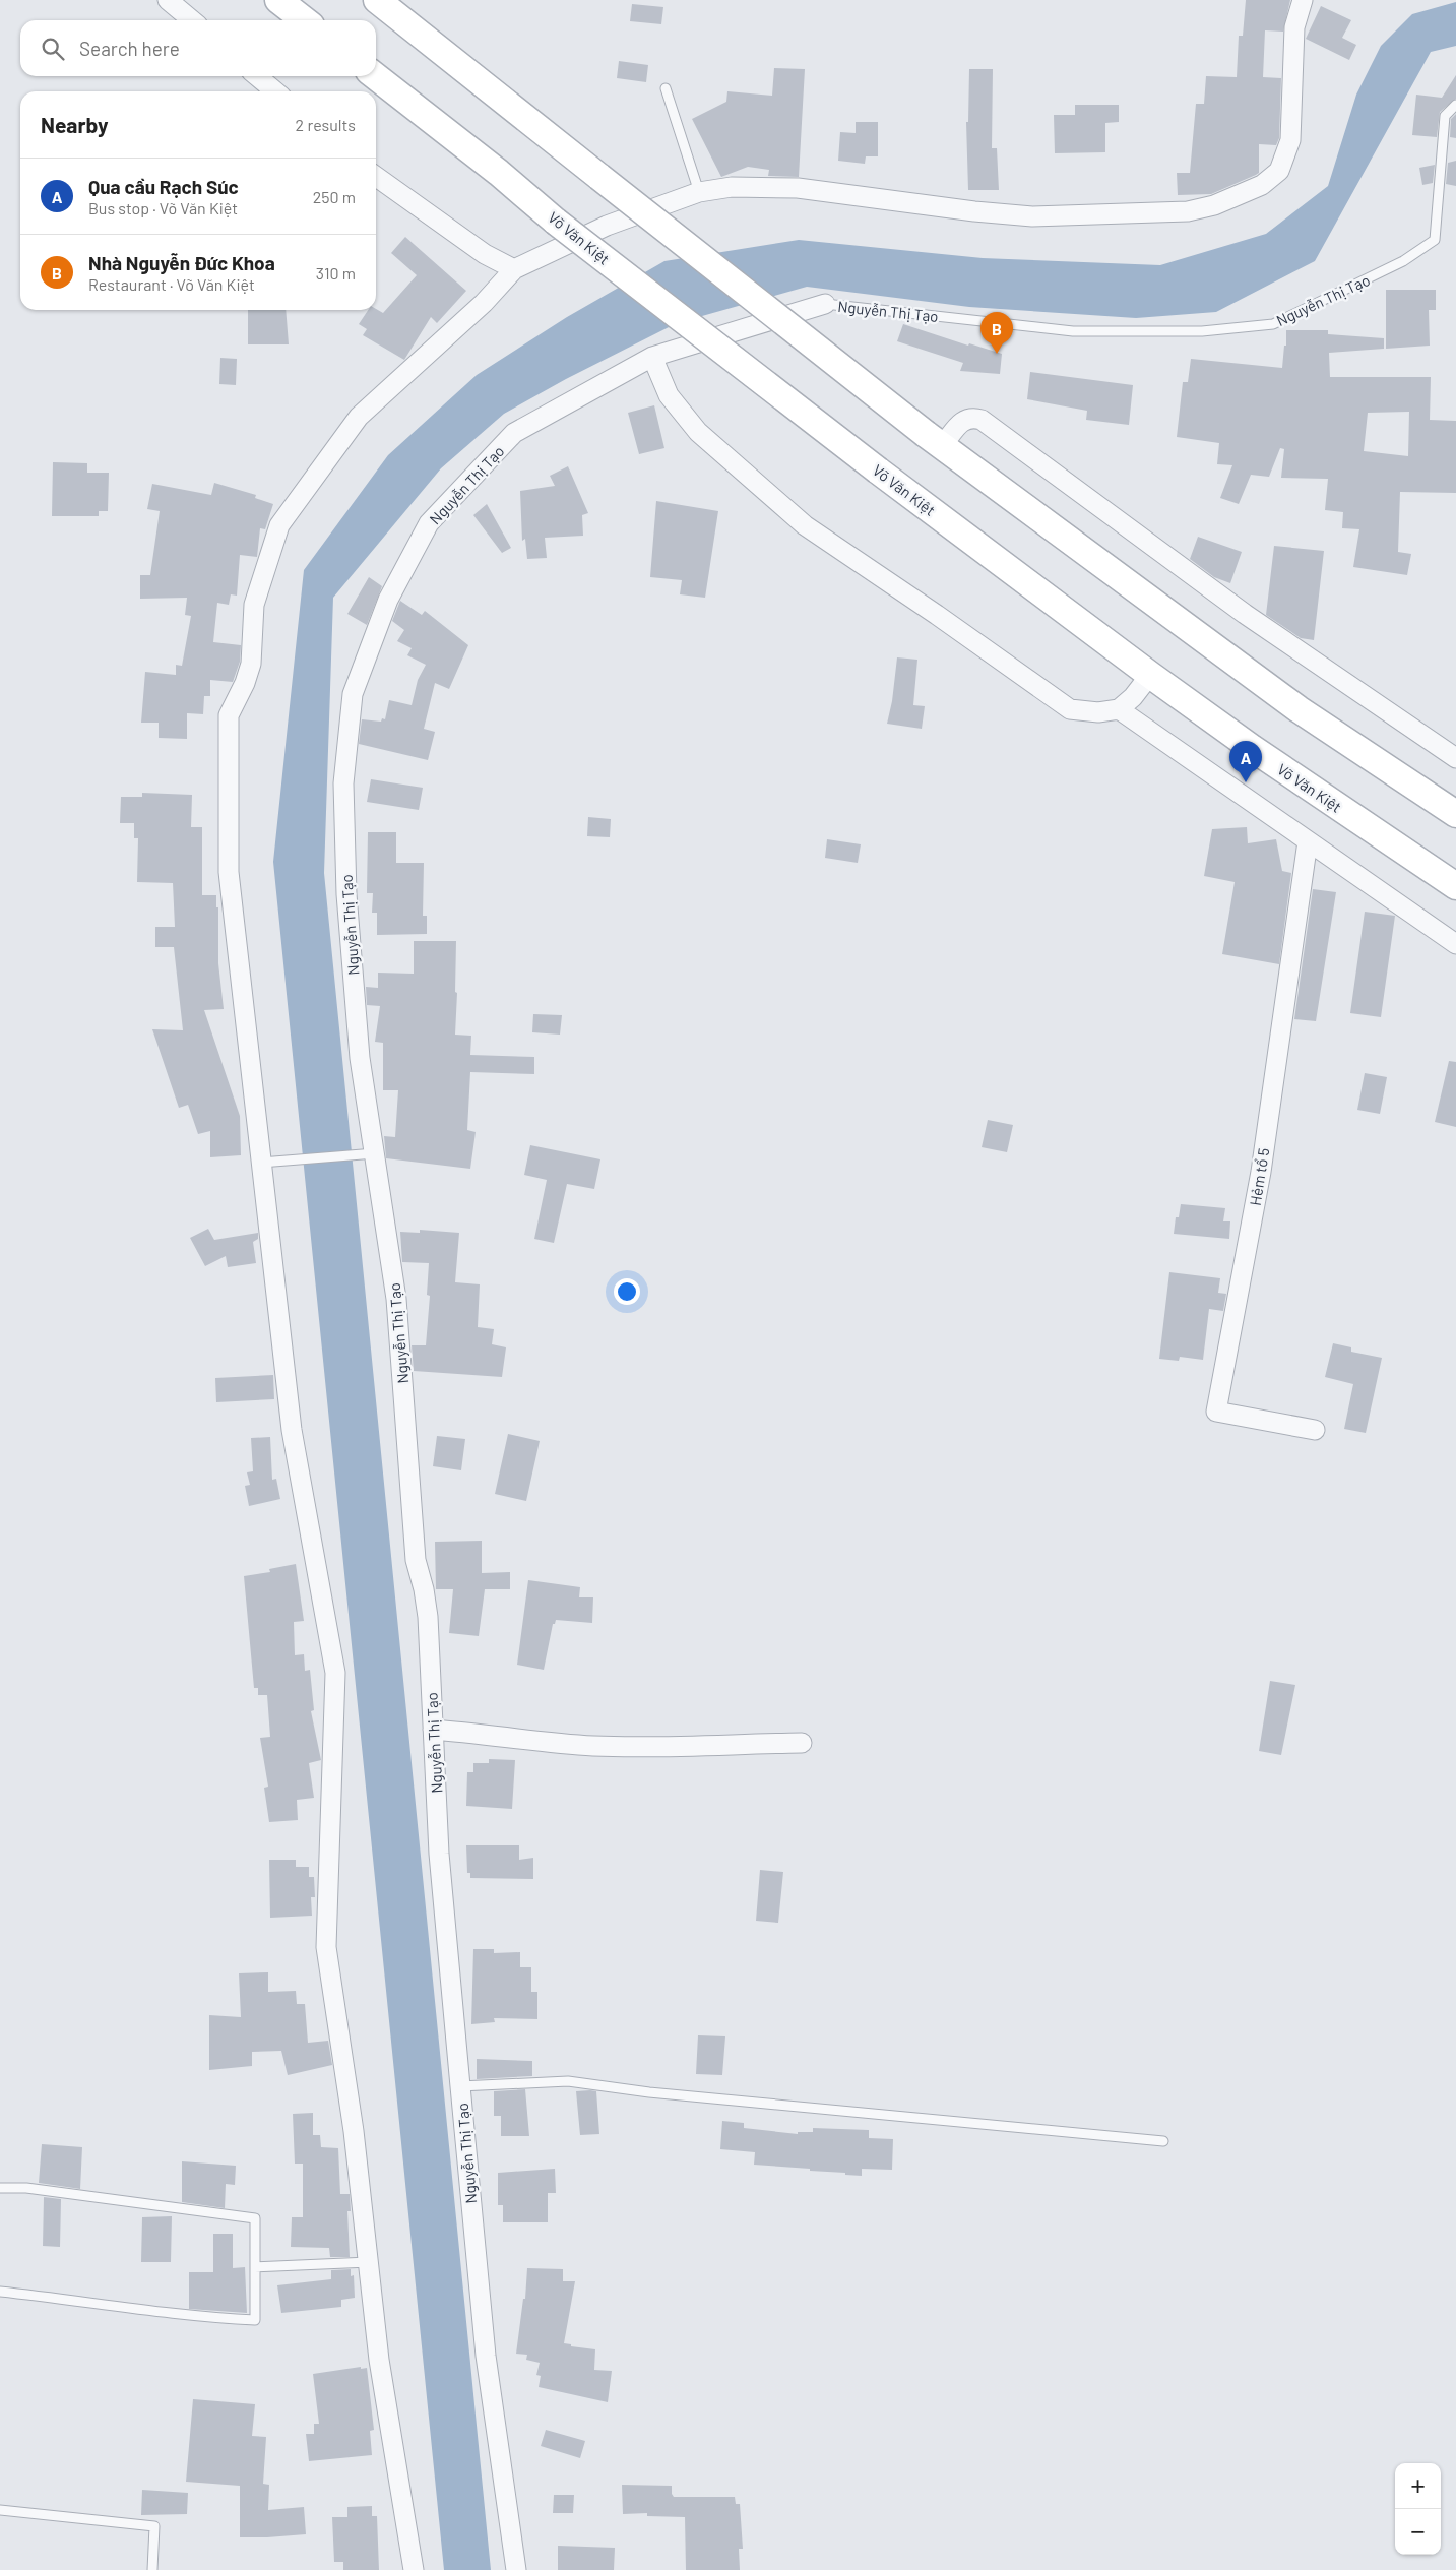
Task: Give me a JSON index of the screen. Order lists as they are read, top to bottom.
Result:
{
  "streets": {
    "main road": ["Võ Văn Kiệt"],
    "street": ["Nguyễn Thị Tạo", "Hẻm tổ 5"]
  },
  "page": {
    "search": "Search here",
    "heading": ["Nearby", "2 results"],
    "list": [
      {
        "mark": "A",
        "name": "Qua cầu Rạch Súc",
        "note": "Bus stop · Võ Văn Kiệt",
        "value": "250 m"
      },
      {
        "mark": "B",
        "name": "Nhà Nguyễn Đức Khoa",
        "note": "Restaurant · Võ Văn Kiệt",
        "value": "310 m"
      }
    ],
    "pins": ["B", "A"],
    "map_buttons": ["+", "−"]
  }
}
